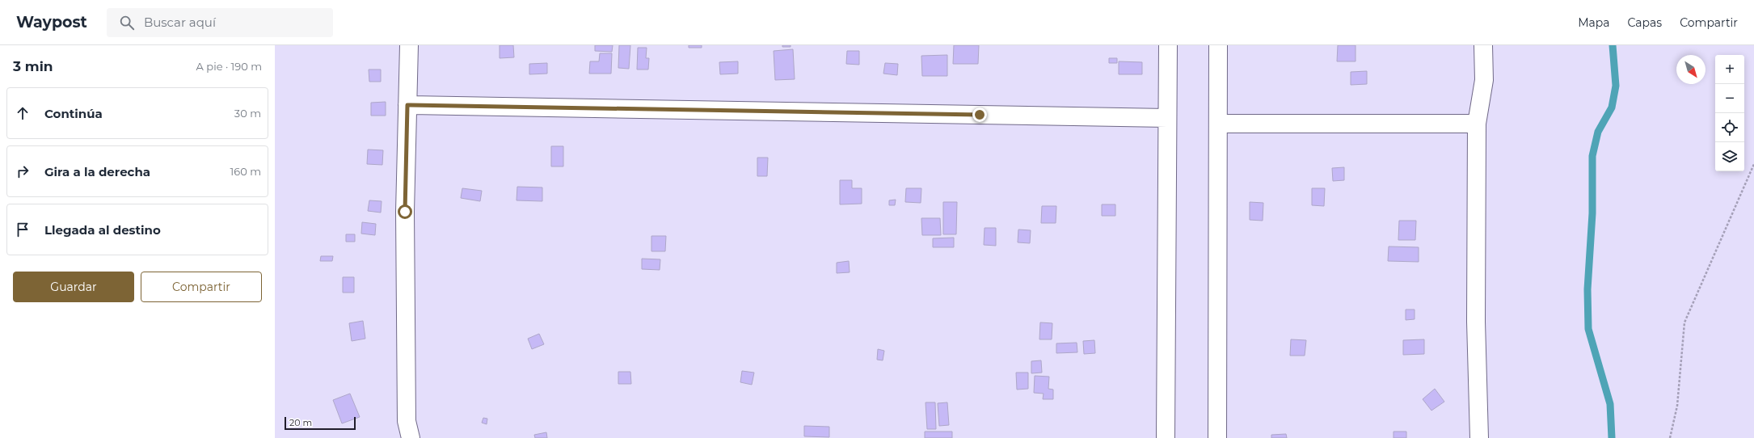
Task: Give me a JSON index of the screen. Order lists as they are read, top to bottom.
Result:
{
  "scale_bar": "20 m",
  "north": "bottom right",
  "page": {
    "header": "Waypost",
    "search": "Buscar aquí",
    "nav": ["Mapa", "Capas", "Compartir"],
    "heading": ["3 min", "A pie · 190 m"],
    "map_buttons": ["+", "−"],
    "list": [
      ["Continúa", "30 m"],
      ["Gira a la derecha", "160 m"],
      "Llegada al destino"
    ],
    "buttons": ["Guardar", "Compartir"],
    "scale": "20 m"
  }
}
